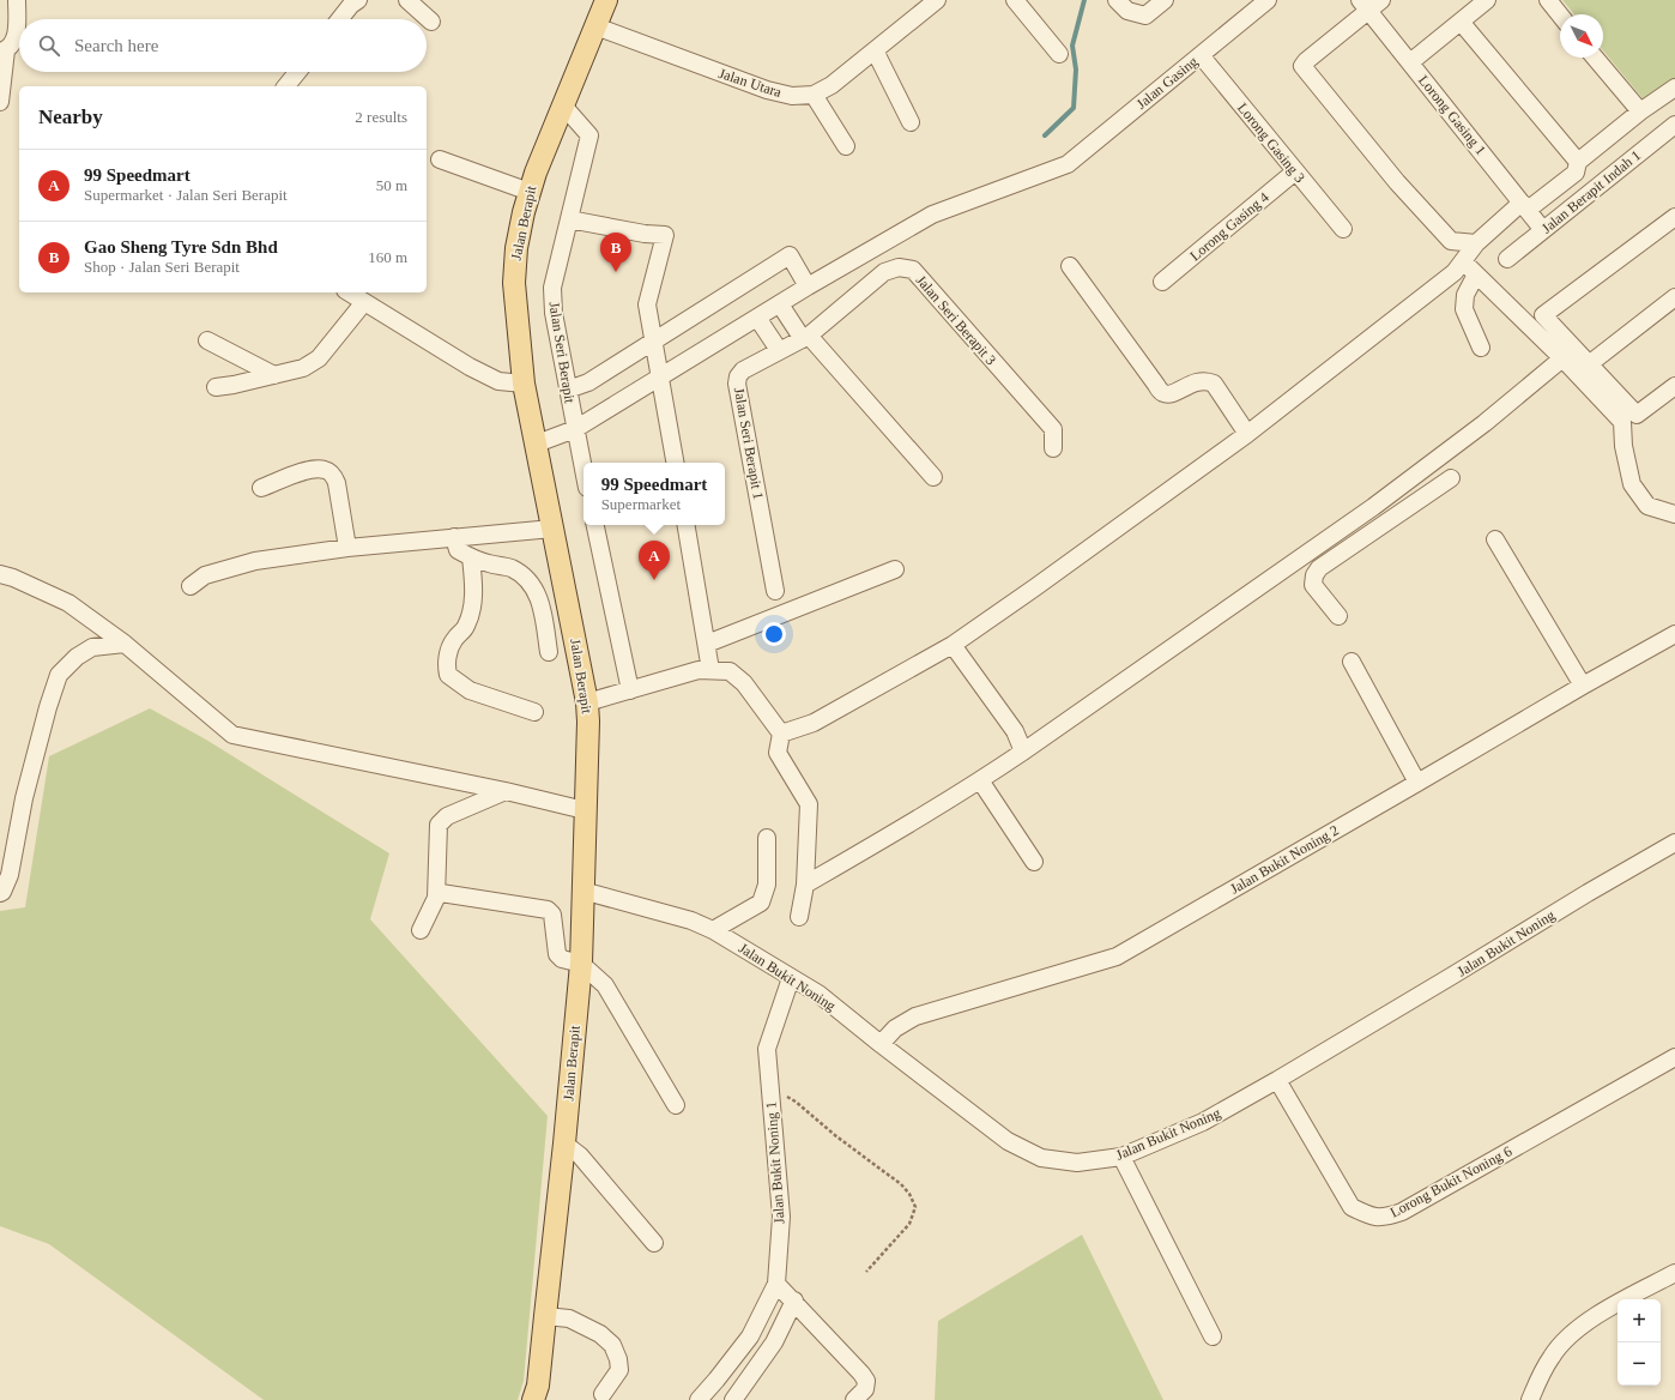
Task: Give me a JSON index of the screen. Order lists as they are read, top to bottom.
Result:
{
  "streets": {
    "main road": ["Jalan Berapit"],
    "street": [
      "Jalan Utara",
      "Jalan Gasing",
      "Lorong Gasing 1",
      "Lorong Gasing 3",
      "Jalan Berapit Indah 1",
      "Lorong Gasing 4",
      "Jalan Seri Berapit 3",
      "Jalan Seri Berapit",
      "Jalan Seri Berapit 1",
      "Jalan Bukit Noning 2",
      "Jalan Bukit Noning",
      "Jalan Bukit Noning 1",
      "Lorong Bukit Noning 6"
    ]
  },
  "crossings": [
    ["Jalan Utara", "Jalan Berapit"],
    ["Jalan Gasing", "Lorong Gasing 3"],
    ["Jalan Gasing", "Jalan Berapit"],
    ["Jalan Gasing", "Jalan Seri Berapit"],
    ["Lorong Gasing 1", "Jalan Berapit Indah 1"],
    ["Lorong Gasing 3", "Lorong Gasing 4"],
    ["Jalan Berapit", "Jalan Seri Berapit"],
    ["Jalan Berapit", "Jalan Bukit Noning"],
    ["Jalan Seri Berapit 3", "Jalan Seri Berapit 1"],
    ["Jalan Bukit Noning 2", "Jalan Bukit Noning"],
    ["Jalan Bukit Noning", "Jalan Bukit Noning 1"],
    ["Jalan Bukit Noning", "Lorong Bukit Noning 6"]
  ],
  "north": "bottom right",
  "page": {
    "search": "Search here",
    "heading": ["Nearby", "2 results"],
    "list": [
      {
        "mark": "A",
        "name": "99 Speedmart",
        "note": "Supermarket · Jalan Seri Berapit",
        "value": "50 m"
      },
      {
        "mark": "B",
        "name": "Gao Sheng Tyre Sdn Bhd",
        "note": "Shop · Jalan Seri Berapit",
        "value": "160 m"
      }
    ],
    "pins": ["B", "A"],
    "popup": ["99 Speedmart", "Supermarket"],
    "map_buttons": ["+", "−"]
  }
}
